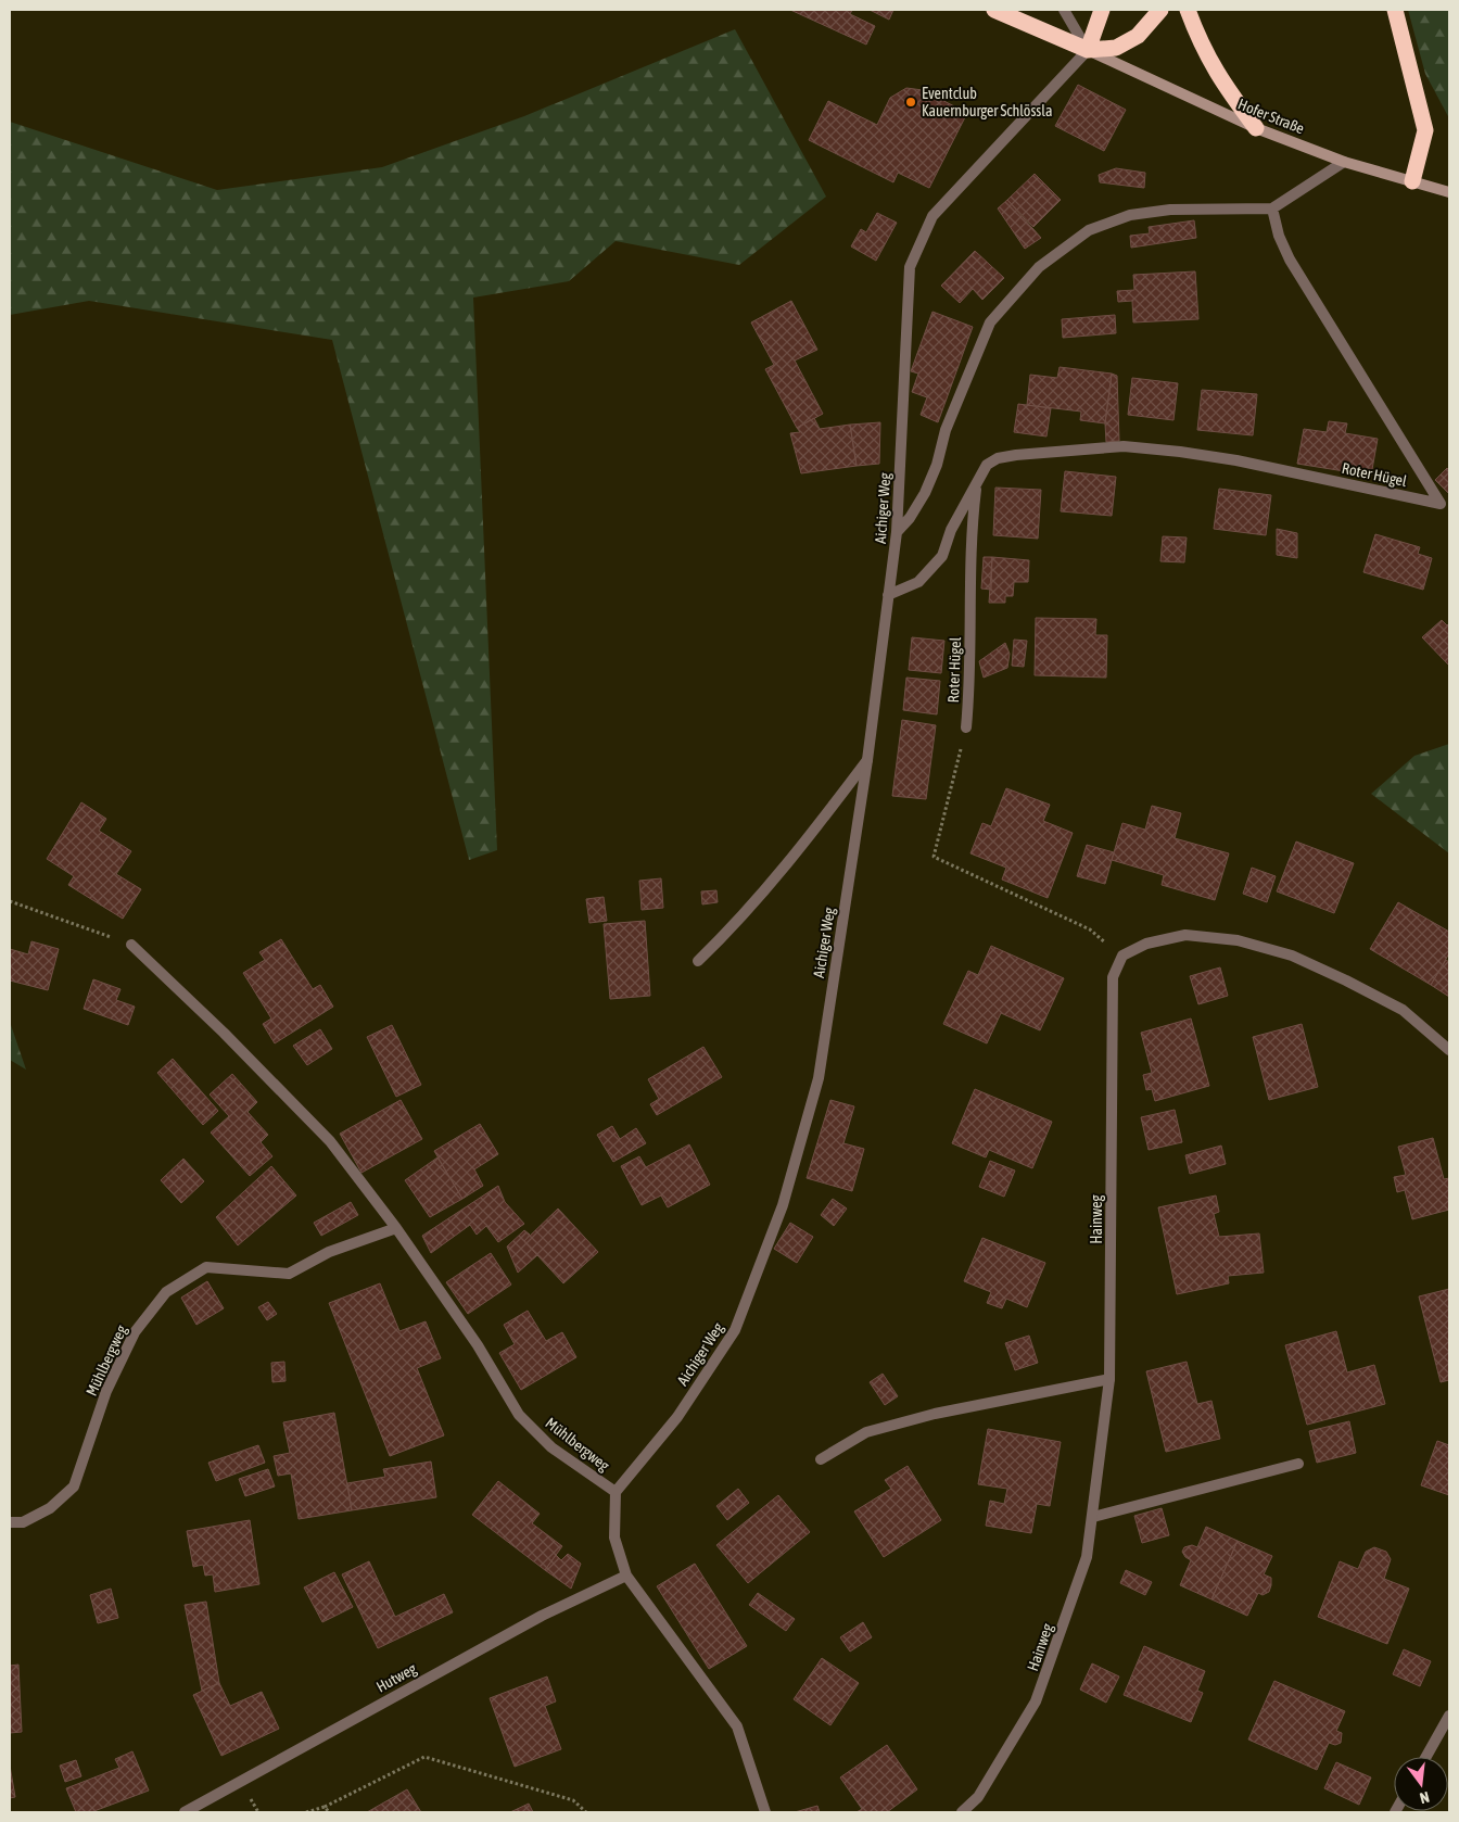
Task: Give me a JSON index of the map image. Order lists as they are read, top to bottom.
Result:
{
  "streets": {
    "street": [
      "Hofer Straße",
      "Roter Hügel",
      "Aichiger Weg",
      "Hainweg",
      "Mühlbergweg",
      "Hutweg"
    ]
  },
  "crossings": [
    ["Hofer Straße", "Aichiger Weg"],
    ["Roter Hügel", "Aichiger Weg"],
    ["Aichiger Weg", "Mühlbergweg"]
  ],
  "places": ["Eventclub Kauernburger Schlössla"],
  "north": "bottom"
}
